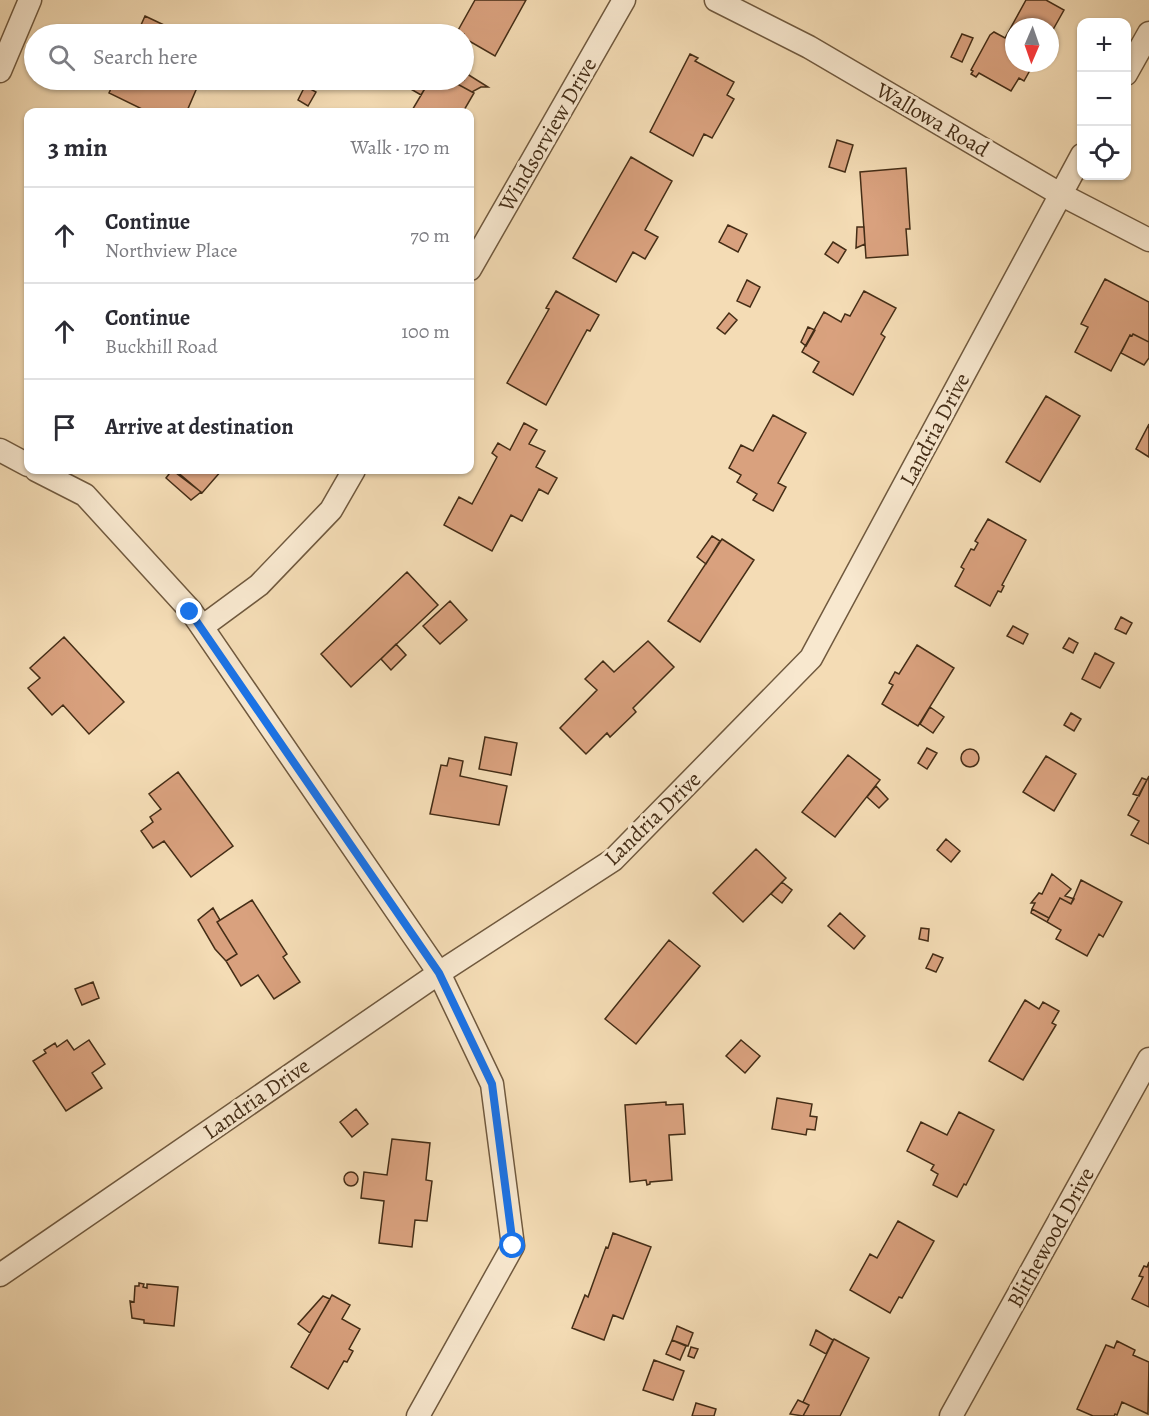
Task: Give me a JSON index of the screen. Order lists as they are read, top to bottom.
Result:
{
  "streets": {
    "street": [
      "Wallowa Road",
      "Windsorview Drive",
      "Landria Drive",
      "Blithewood Drive"
    ]
  },
  "crossings": [
    ["Wallowa Road", "Landria Drive"]
  ],
  "north": "bottom",
  "page": {
    "map_buttons": ["+", "−"],
    "search": "Search here",
    "heading": ["3 min", "Walk · 170 m"],
    "list": [
      ["Continue", "Northview Place", "70 m"],
      ["Continue", "Buckhill Road", "100 m"],
      "Arrive at destination"
    ]
  }
}
